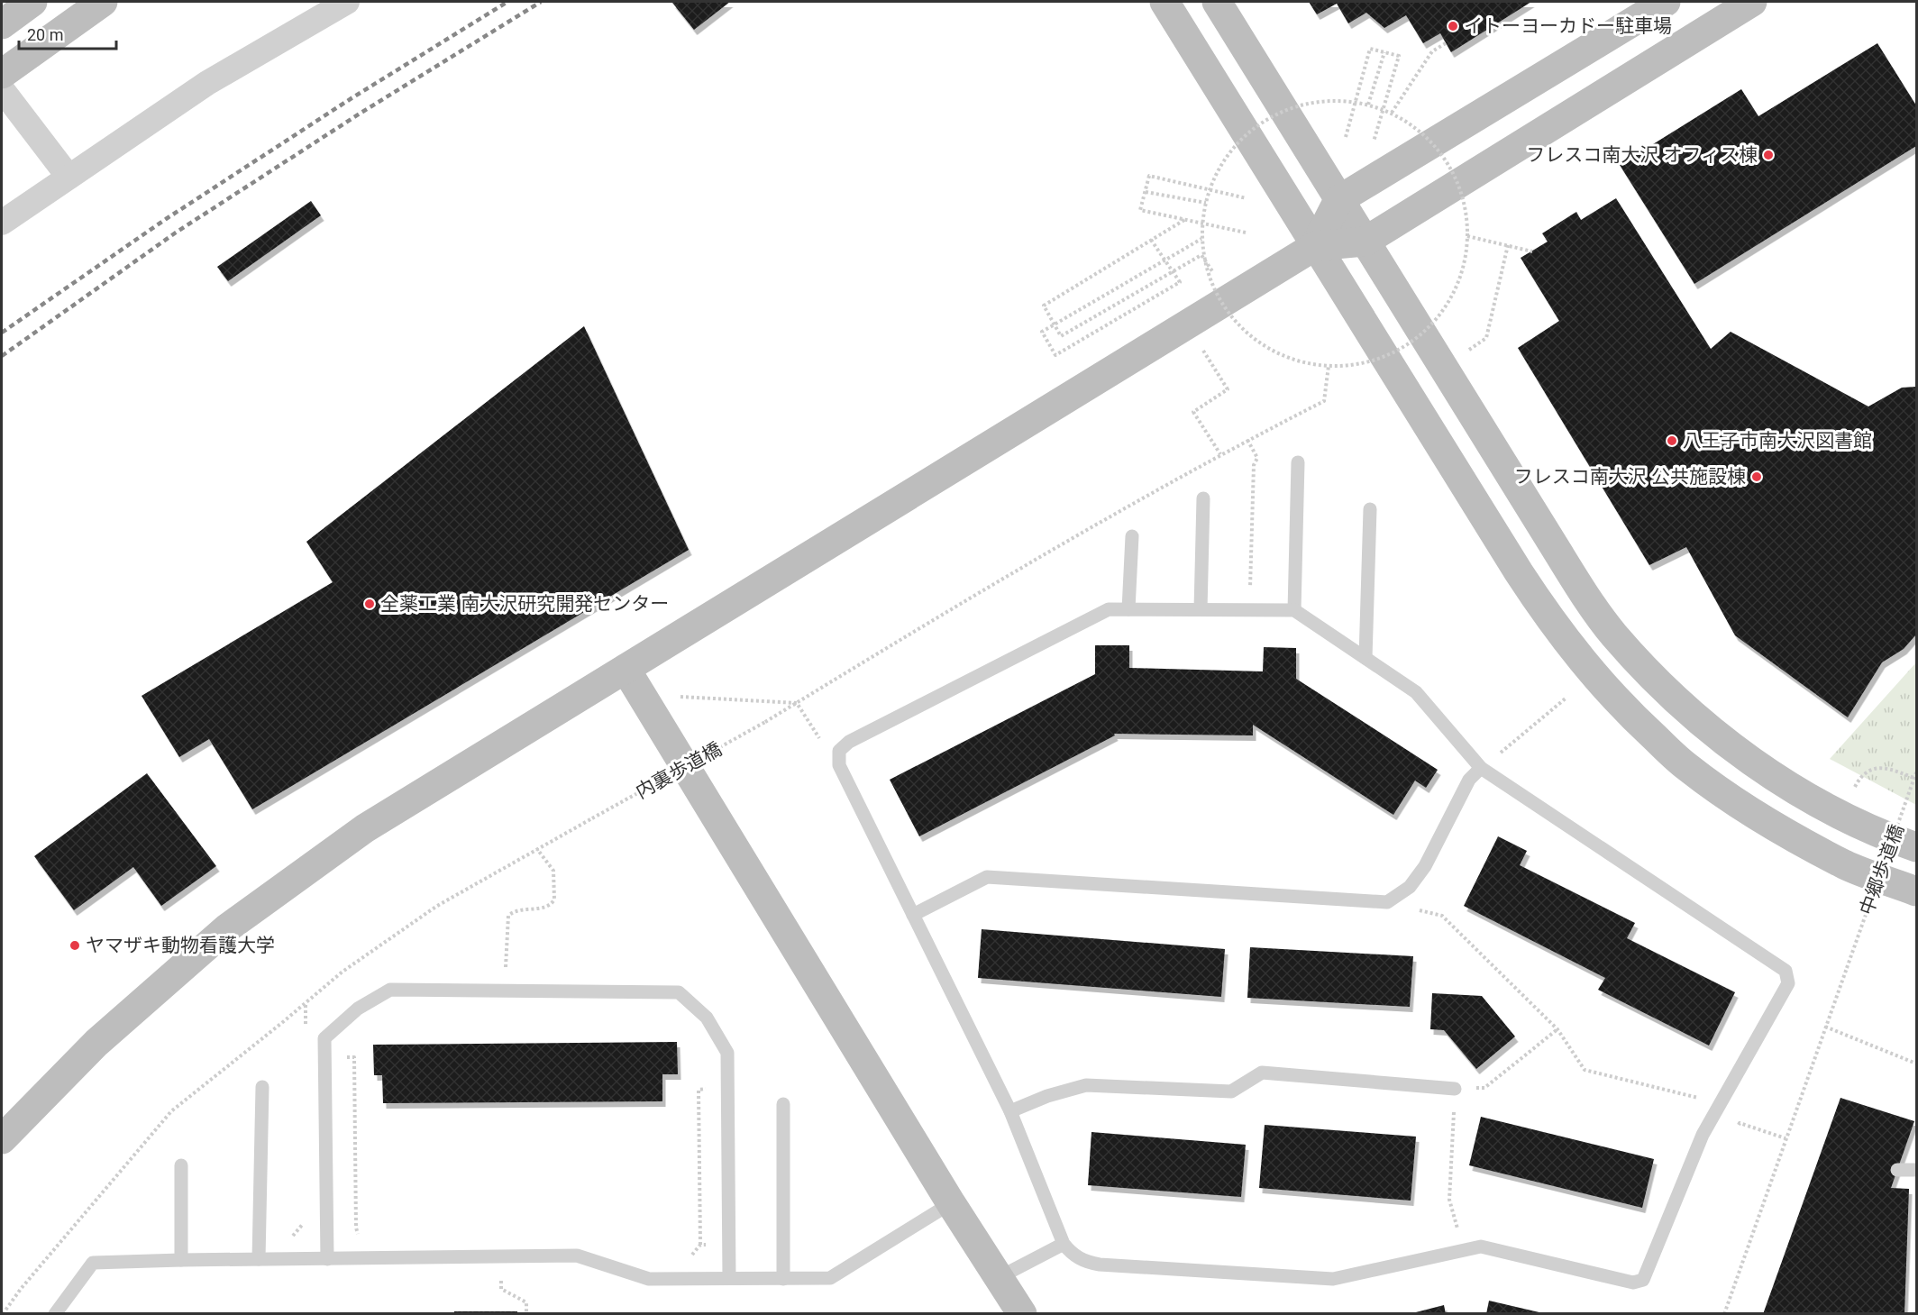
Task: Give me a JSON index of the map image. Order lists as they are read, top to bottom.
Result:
{
  "streets": {
    "path": ["内裏歩道橋", "中郷歩道橋"]
  },
  "places": [
    "イトーヨーカドー駐車場",
    "フレスコ南大沢 オフィス棟",
    "八王子市南大沢図書館",
    "フレスコ南大沢 公共施設棟",
    "全薬工業 南大沢研究開発センター",
    "ヤマザキ動物看護大学"
  ],
  "scale_bar": "20 m"
}
